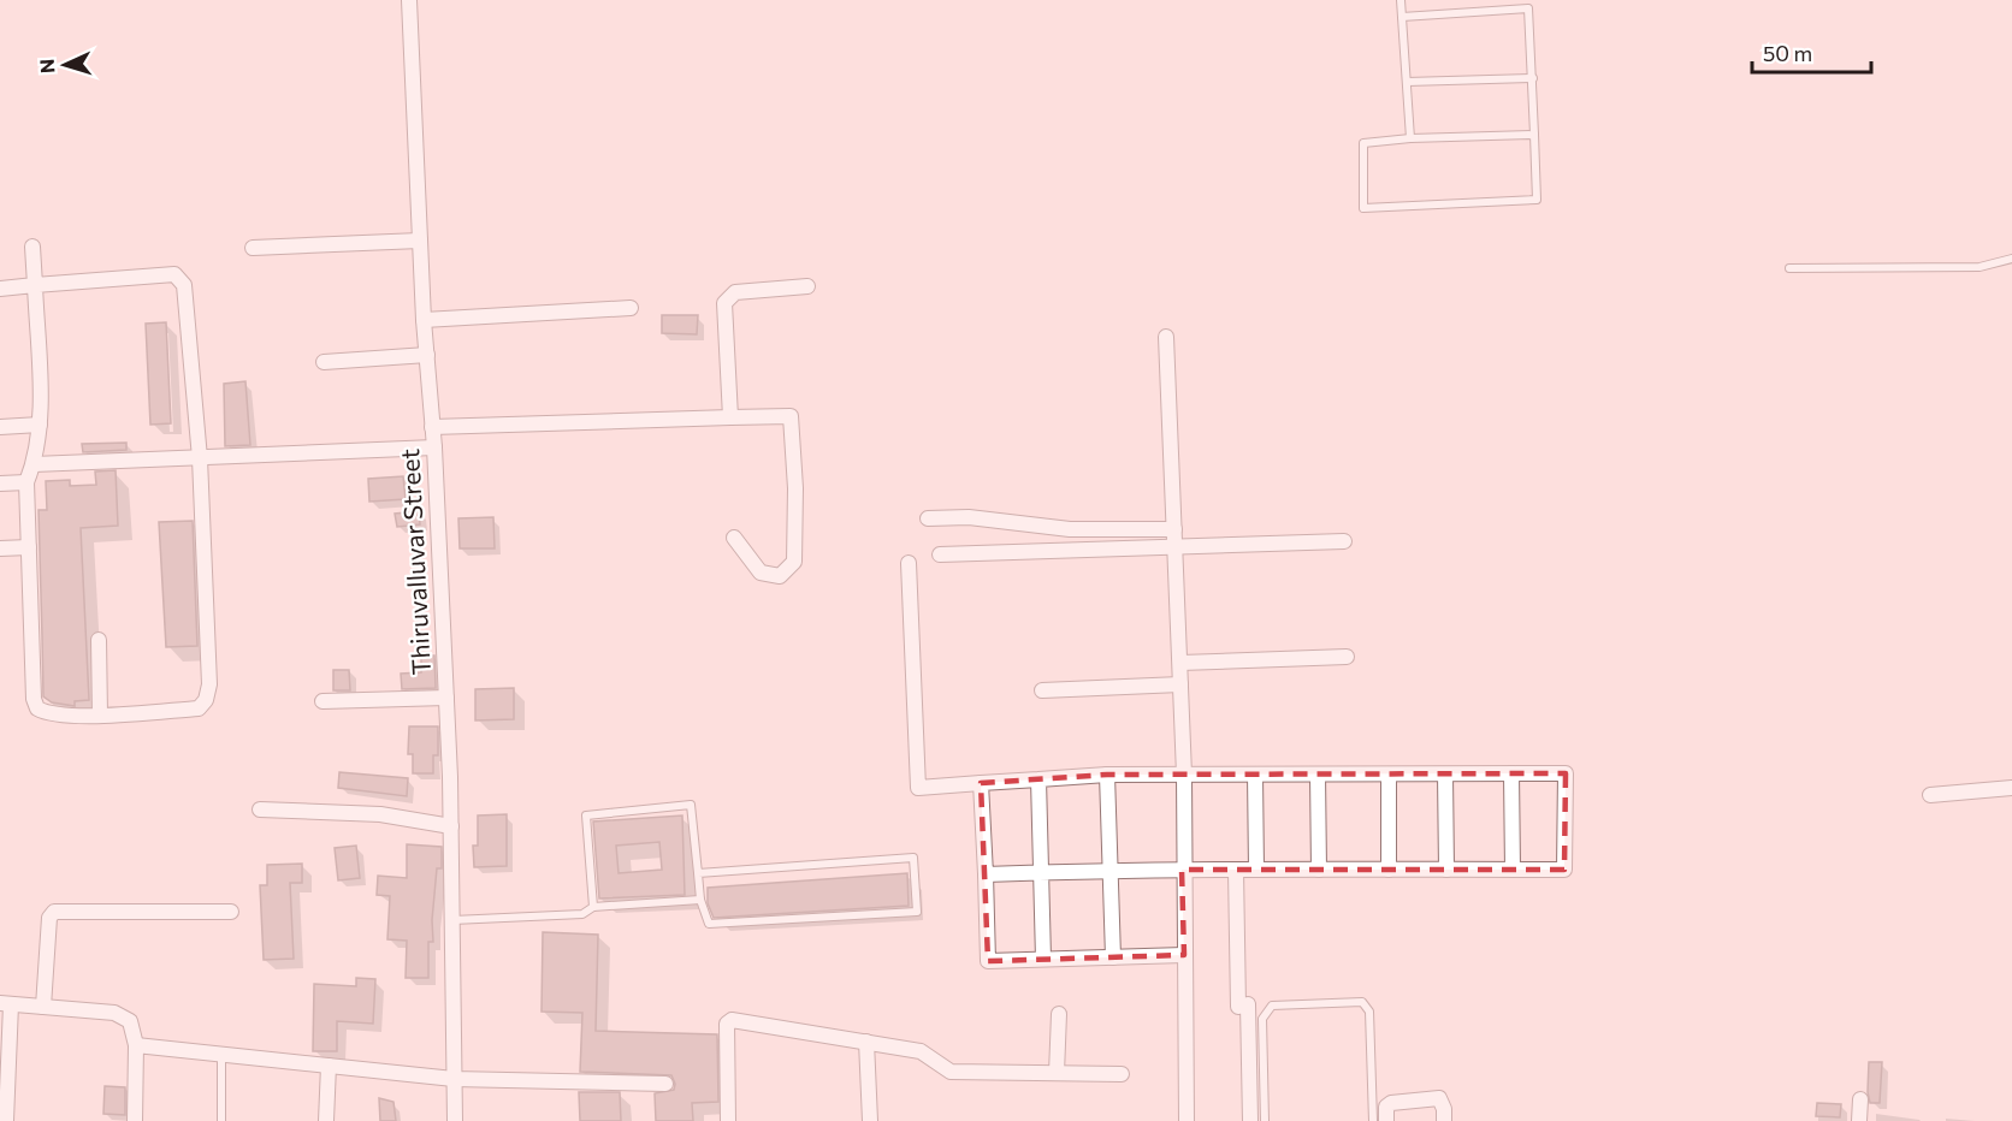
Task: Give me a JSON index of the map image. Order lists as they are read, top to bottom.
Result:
{
  "streets": {
    "street": ["Thiruvalluvar Street"]
  },
  "scale_bar": "50 m",
  "north": "left"
}
